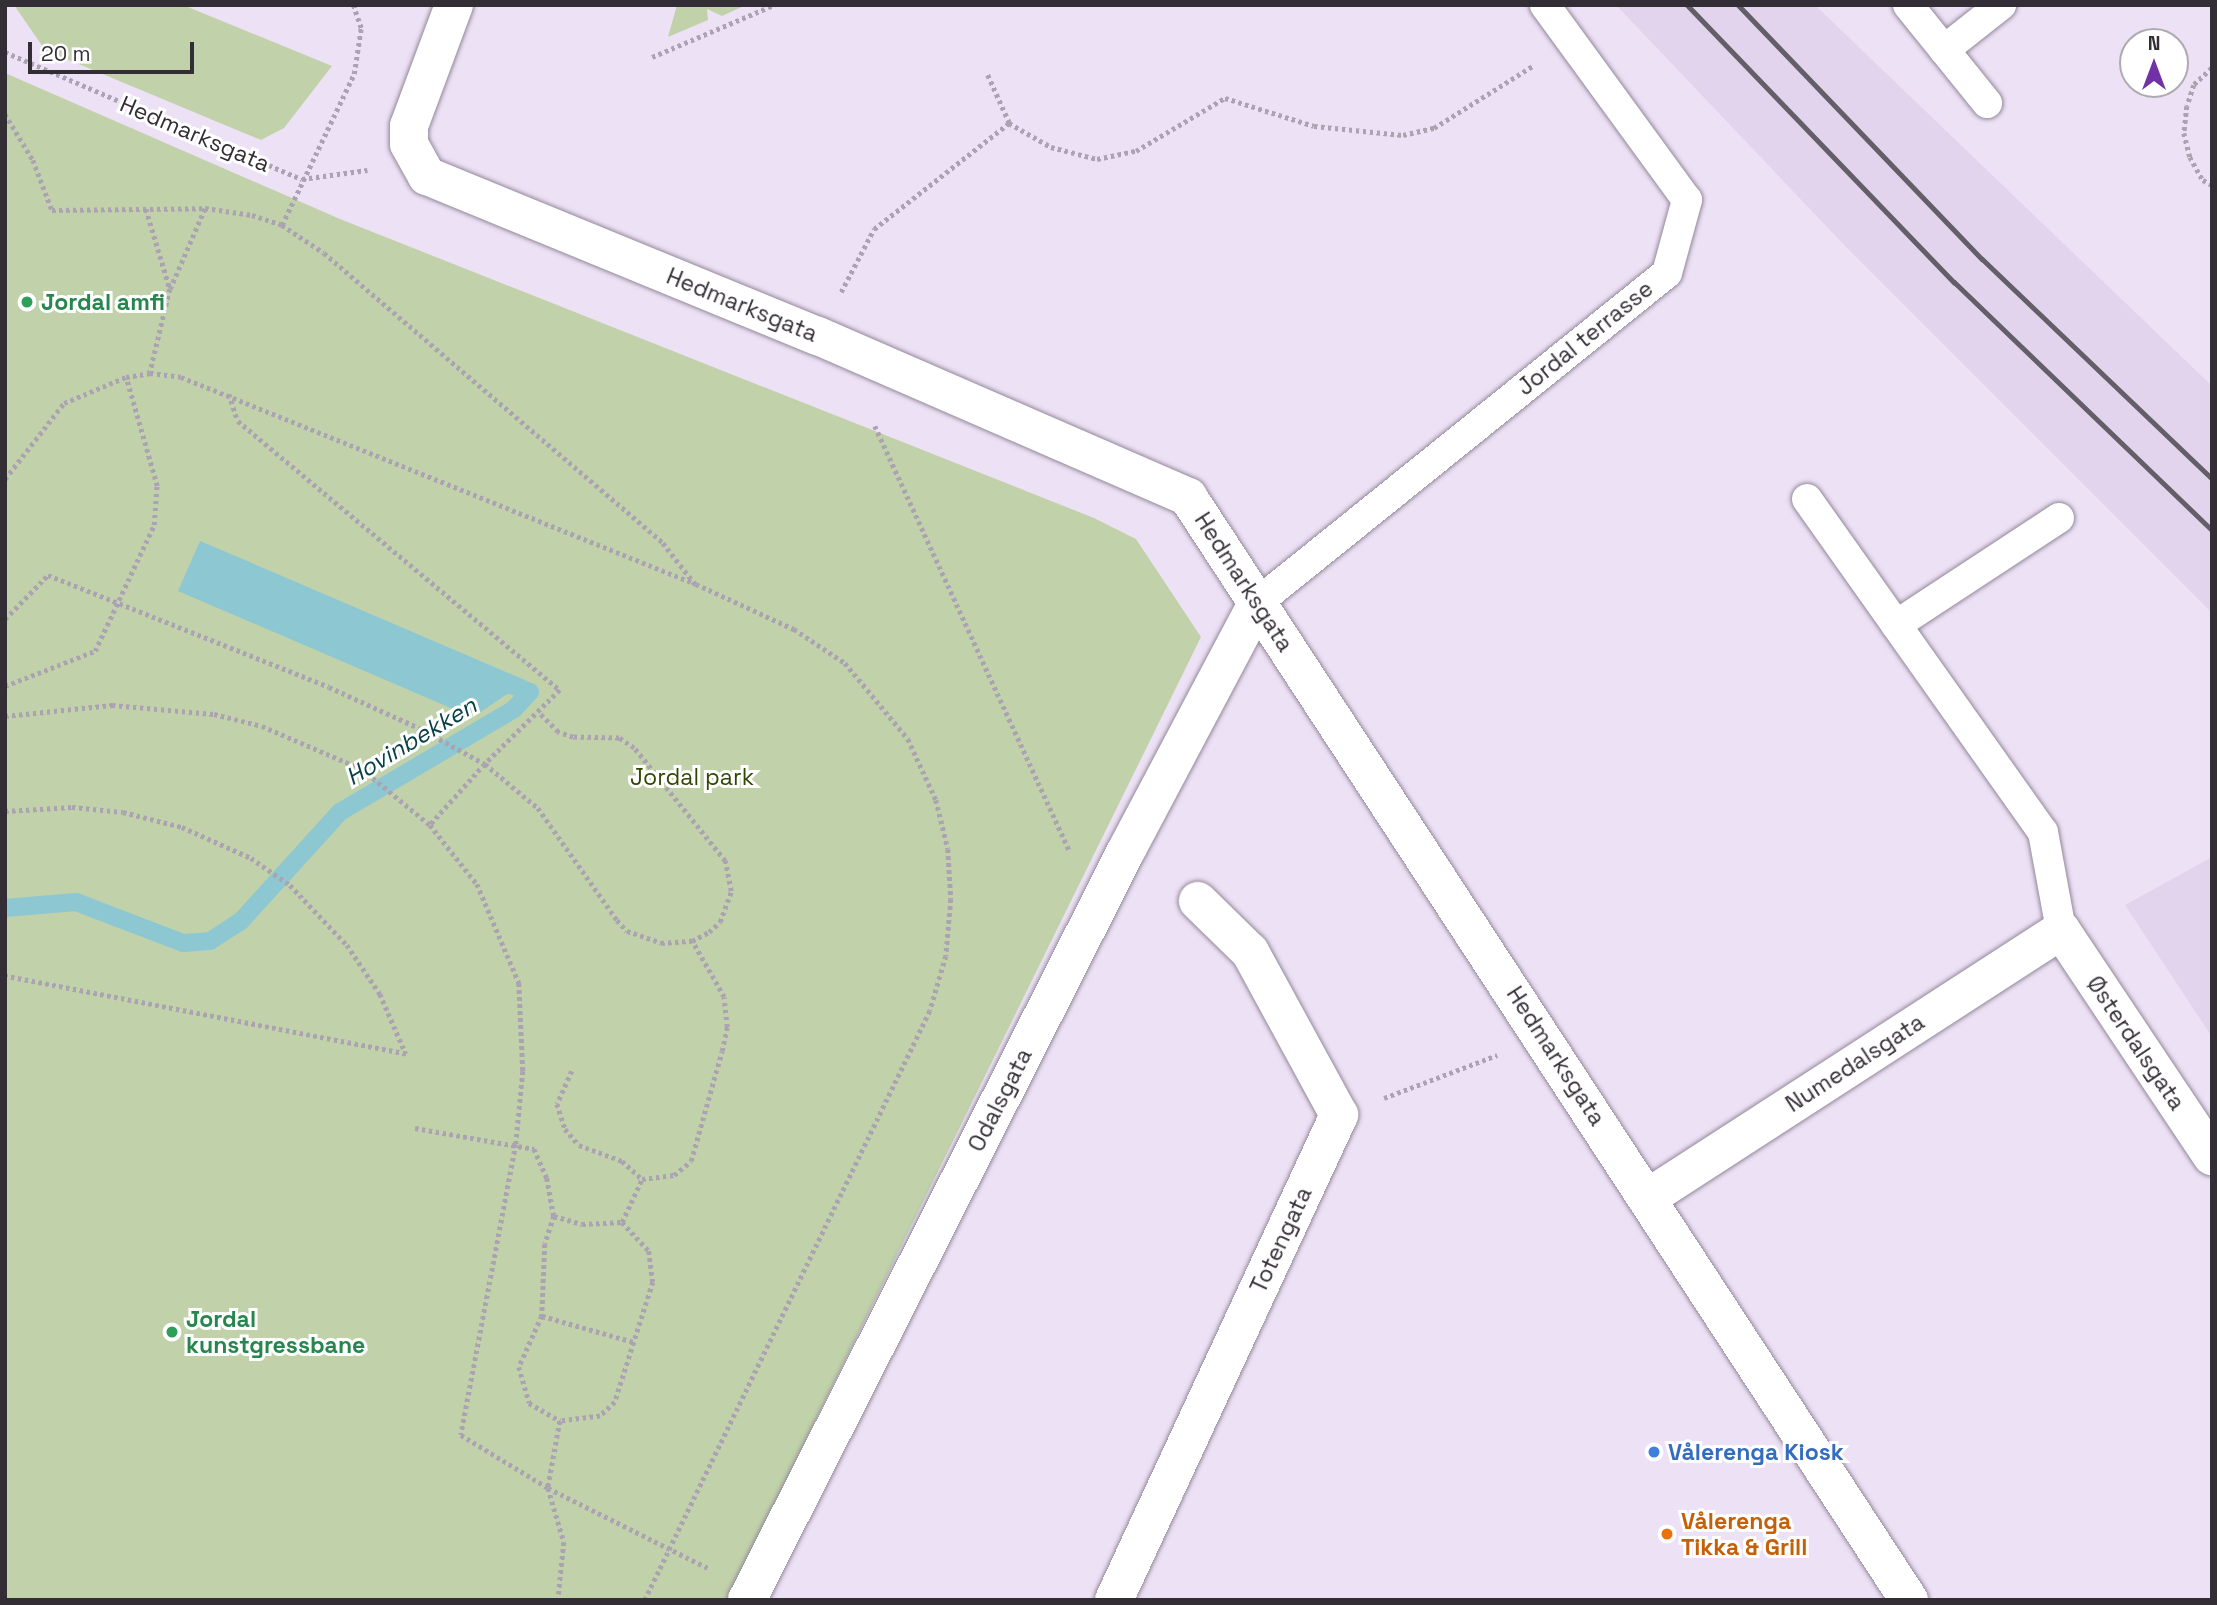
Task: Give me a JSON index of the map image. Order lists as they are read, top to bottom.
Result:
{
  "streets": {
    "street": [
      "Hedmarksgata",
      "Østerdalsgata",
      "Numedalsgata",
      "Odalsgata",
      "Totengata"
    ],
    "lane": ["Jordal terrasse"]
  },
  "crossings": [
    ["Hedmarksgata", "Jordal terrasse"],
    ["Hedmarksgata", "Numedalsgata"],
    ["Hedmarksgata", "Odalsgata"],
    ["Jordal terrasse", "Odalsgata"],
    ["Østerdalsgata", "Numedalsgata"]
  ],
  "water": ["Hovinbekken"],
  "parks": ["Jordal park"],
  "places": [
    "Jordal amfi",
    "Jordal kunstgressbane",
    "Vålerenga Kiosk",
    "Vålerenga Tikka & Grill"
  ],
  "scale_bar": "20 m",
  "north": "top"
}
